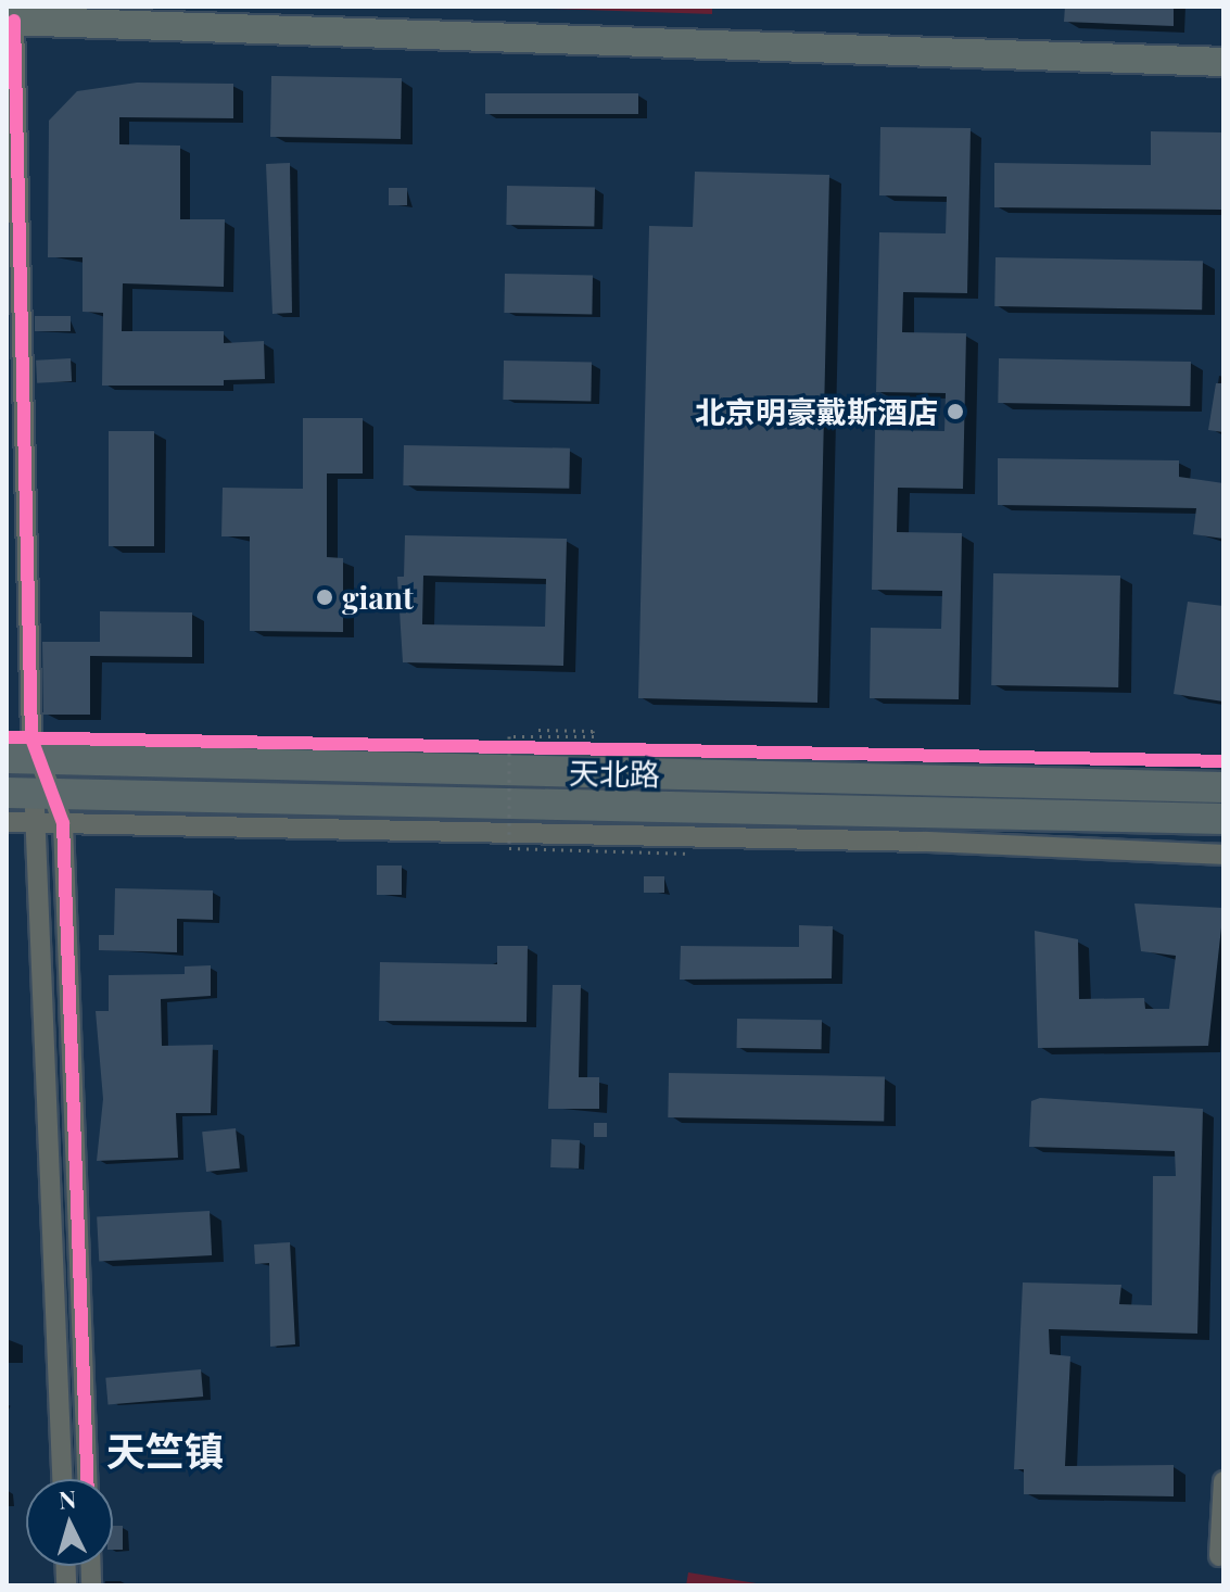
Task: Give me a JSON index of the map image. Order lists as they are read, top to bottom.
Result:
{
  "streets": {
    "main road": ["天北路"]
  },
  "districts": ["天竺镇"],
  "places": ["北京明豪戴斯酒店", "giant"],
  "north": "top"
}
